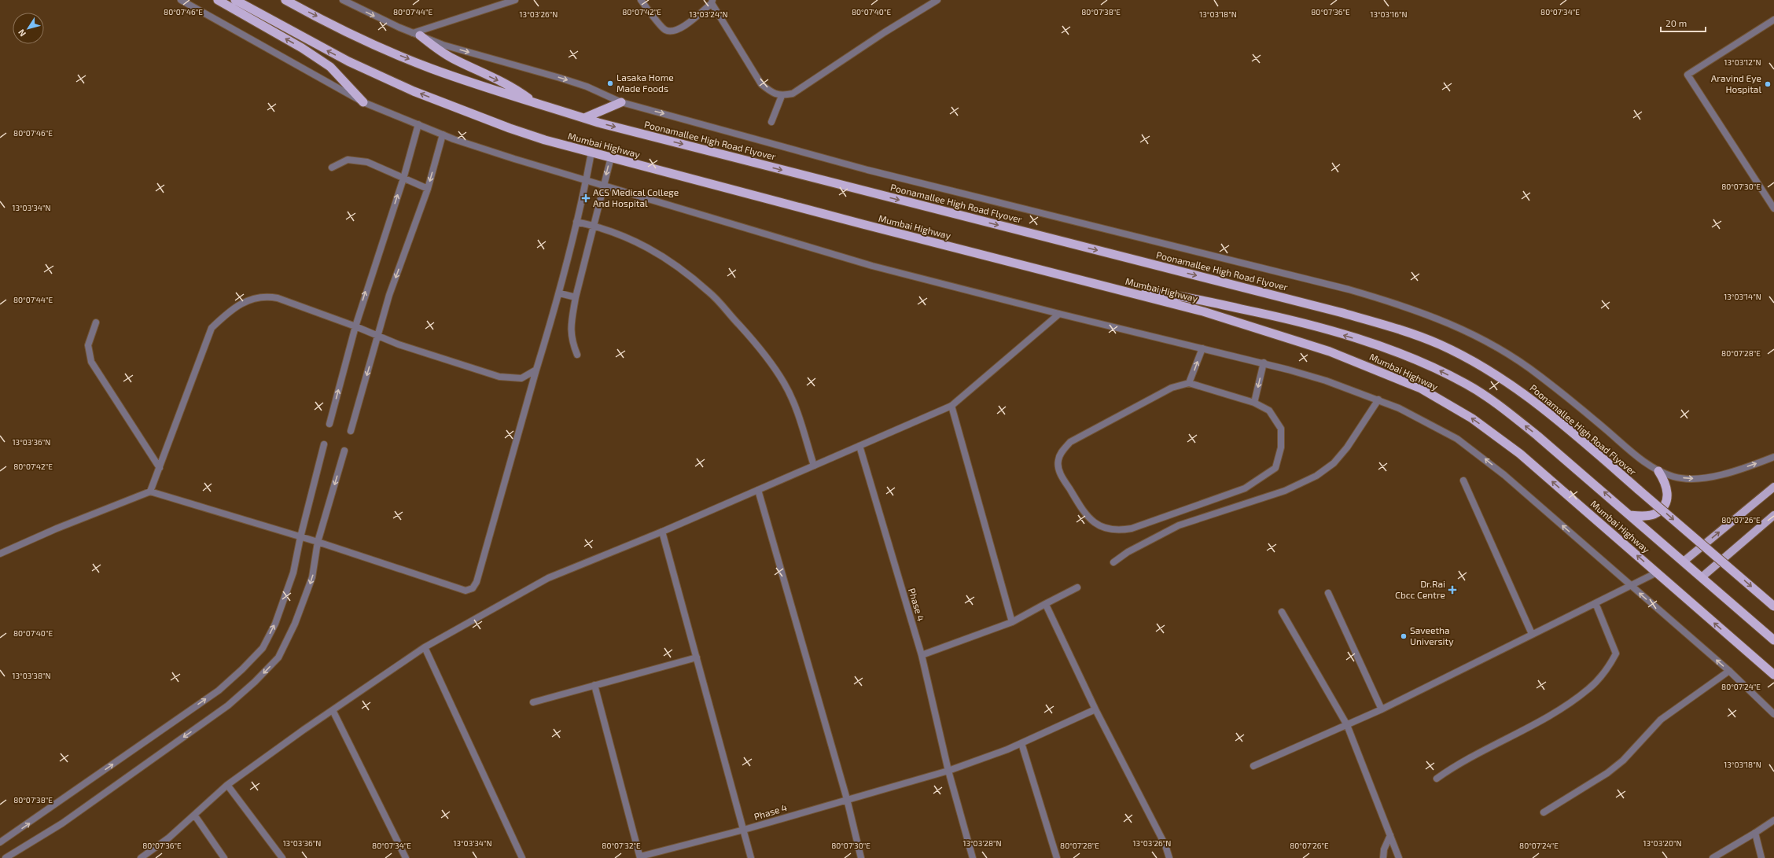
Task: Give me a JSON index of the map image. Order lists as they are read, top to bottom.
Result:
{
  "streets": {
    "highway": ["Poonamallee High Road Flyover", "Mumbai Highway"],
    "street": ["Phase 4"]
  },
  "places": {
    "other": ["Lasaka Home Made Foods", "Aravind Eye Hospital", "Saveetha University"],
    "health": ["ACS Medical College And Hospital", "Dr.Rai Cbcc Centre"]
  },
  "scale_bar": "20 m",
  "north": "bottom left",
  "coordinates": [
    "80°07'46\"E",
    "80°07'44\"E",
    "80°07'40\"E",
    "80°07'34\"E",
    "80°07'42\"E",
    "80°07'38\"E",
    "80°07'36\"E",
    "13°03'26\"N",
    "13°03'24\"N",
    "13°03'18\"N",
    "13°03'16\"N",
    "13°03'12\"N",
    "80°07'30\"E",
    "13°03'34\"N",
    "13°03'14\"N",
    "80°07'28\"E",
    "13°03'36\"N",
    "80°07'26\"E",
    "13°03'38\"N",
    "80°07'24\"E",
    "13°03'28\"N",
    "13°03'20\"N",
    "80°07'32\"E"
  ]
}
